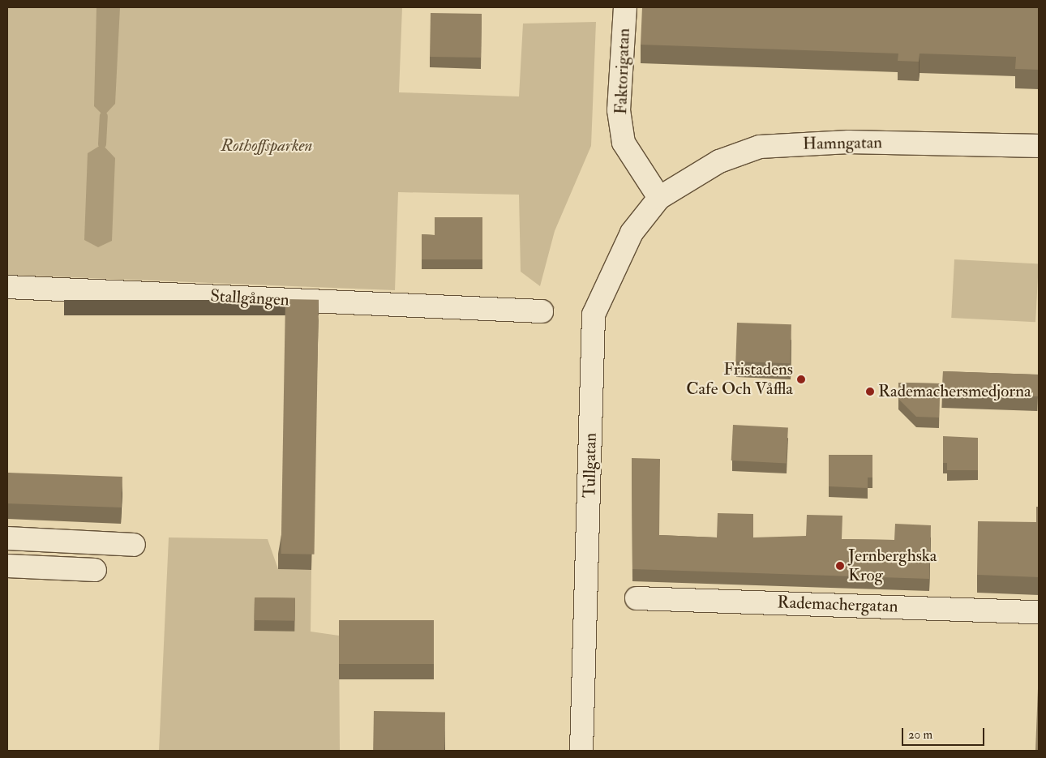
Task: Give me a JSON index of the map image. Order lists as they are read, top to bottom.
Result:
{
  "streets": {
    "street": [
      "Faktorigatan",
      "Hamngatan",
      "Stallgången",
      "Tullgatan",
      "Rademachergatan"
    ]
  },
  "crossings": [
    ["Faktorigatan", "Hamngatan"],
    ["Faktorigatan", "Tullgatan"],
    ["Hamngatan", "Tullgatan"]
  ],
  "parks": ["Rothoffsparken"],
  "places": ["Fristadens Cafe Och Våffla", "Rademachersmedjorna", "Jernberghska Krog"],
  "scale_bar": "20 m"
}
